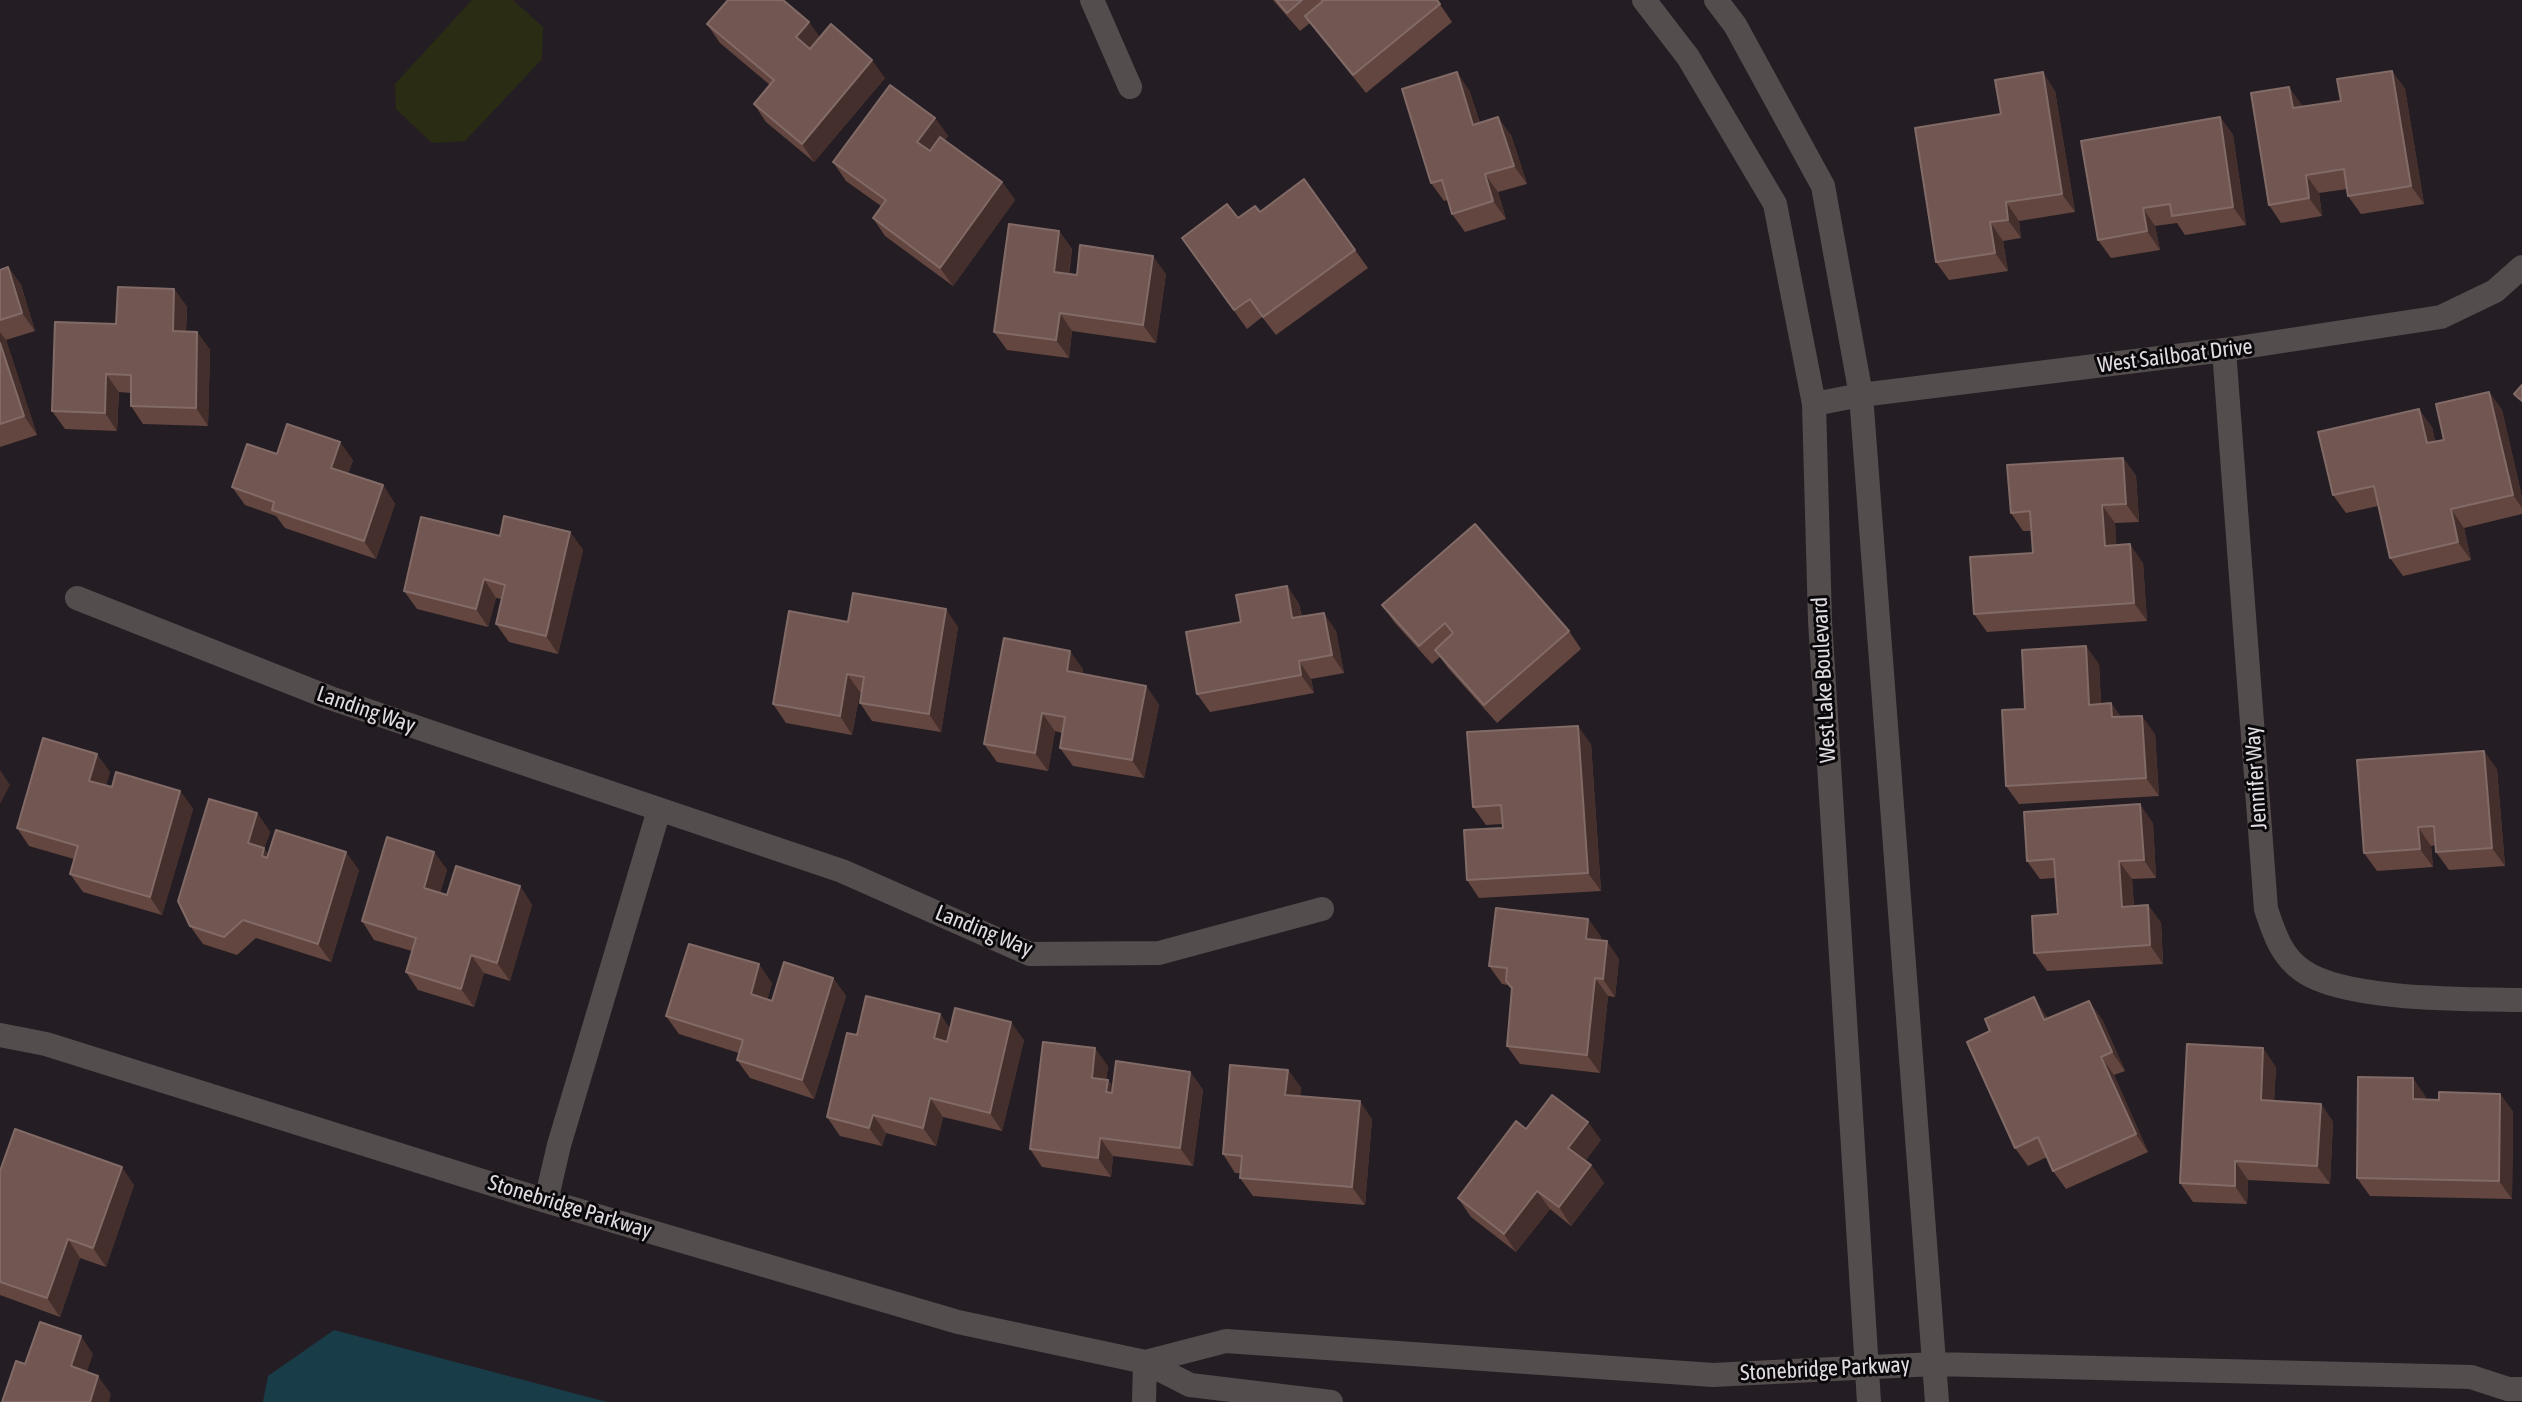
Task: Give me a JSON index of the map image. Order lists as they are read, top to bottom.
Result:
{
  "streets": {
    "street": [
      "West Sailboat Drive",
      "West Lake Boulevard",
      "Landing Way",
      "Jennifer Way",
      "Stonebridge Parkway"
    ]
  },
  "crossings": [
    ["West Sailboat Drive", "West Lake Boulevard"],
    ["West Sailboat Drive", "Jennifer Way"],
    ["West Lake Boulevard", "Stonebridge Parkway"]
  ]
}
